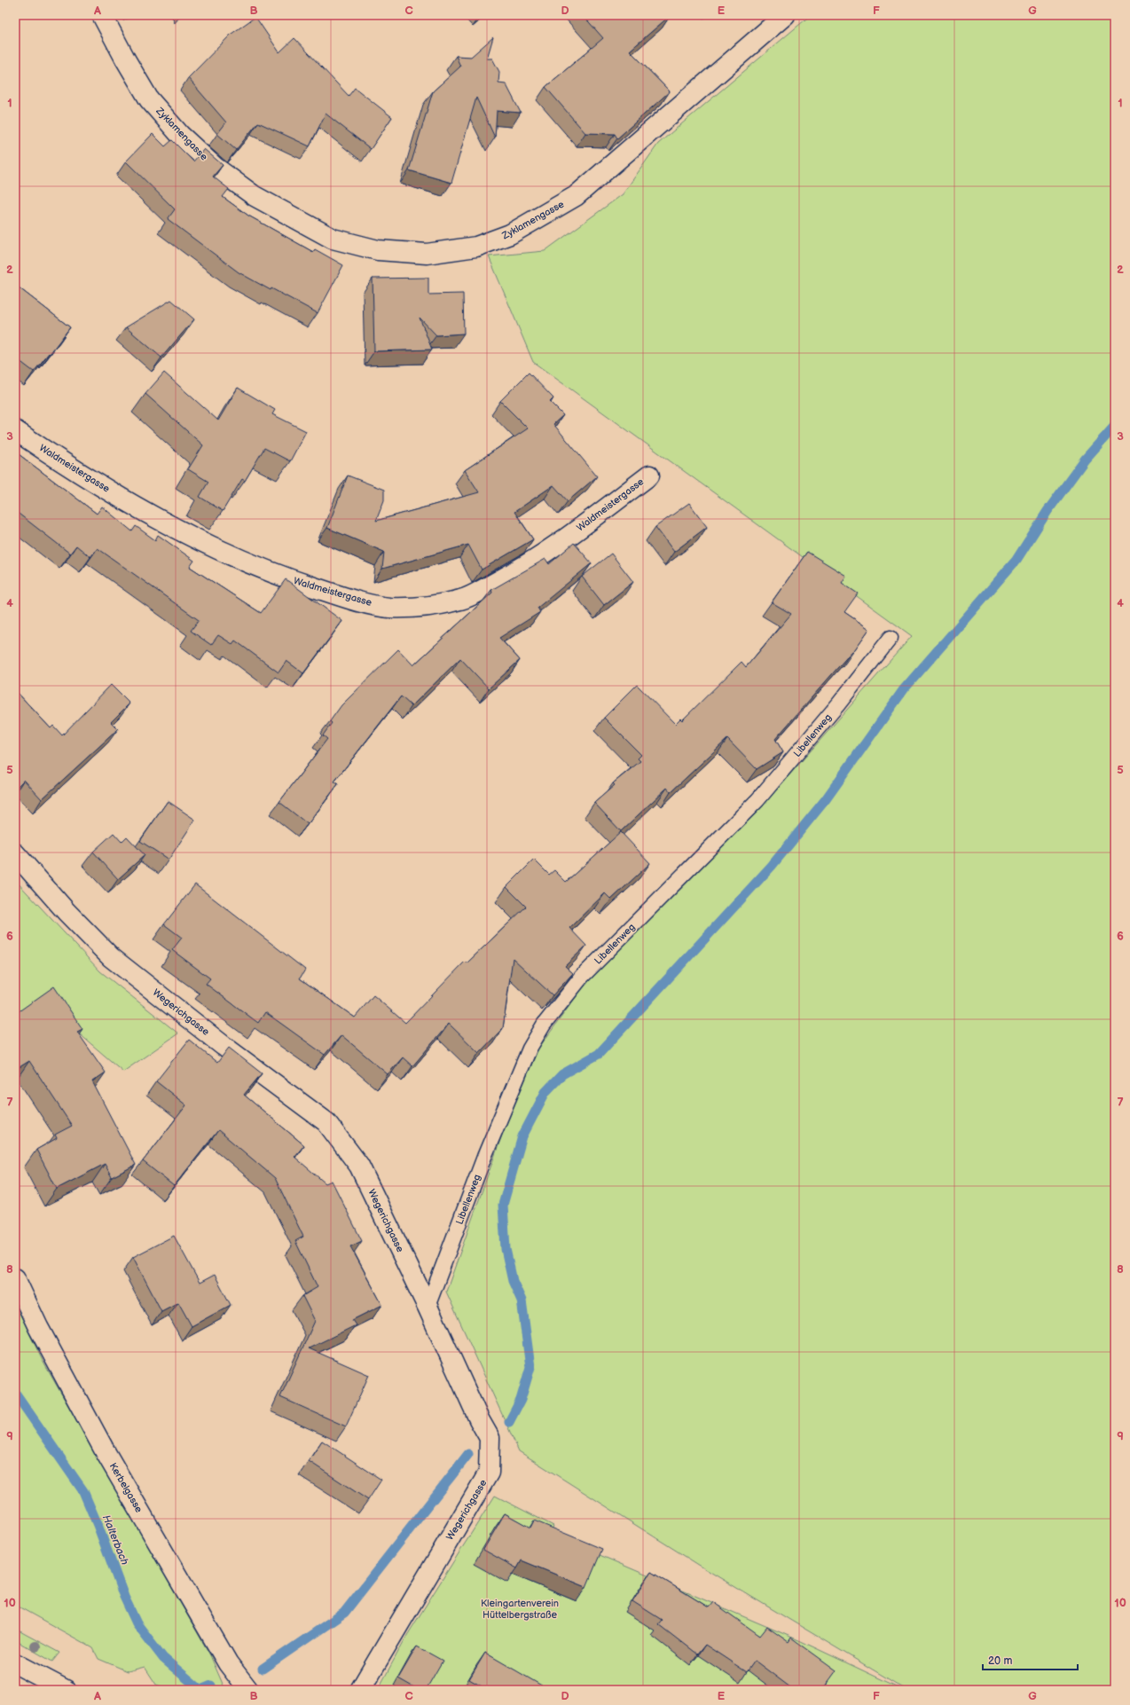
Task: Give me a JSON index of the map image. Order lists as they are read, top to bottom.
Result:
{
  "streets": {
    "street": [
      "Zyklamengasse",
      "Waldmeistergasse",
      "Wegerichgasse",
      "Kerbelgasse"
    ],
    "lane": ["Libellenweg"]
  },
  "crossings": [
    ["Libellenweg", "Wegerichgasse"]
  ],
  "water": ["Halterbach"],
  "parks": ["Kleingartenverein Hüttelbergstraße"],
  "scale_bar": "20 m",
  "grid": {
    "columns": [
      "A",
      "B",
      "C",
      "D",
      "E",
      "F",
      "G"
    ],
    "rows": [
      "1",
      "2",
      "3",
      "4",
      "5",
      "6",
      "7",
      "8",
      "9",
      "10"
    ]
  }
}
